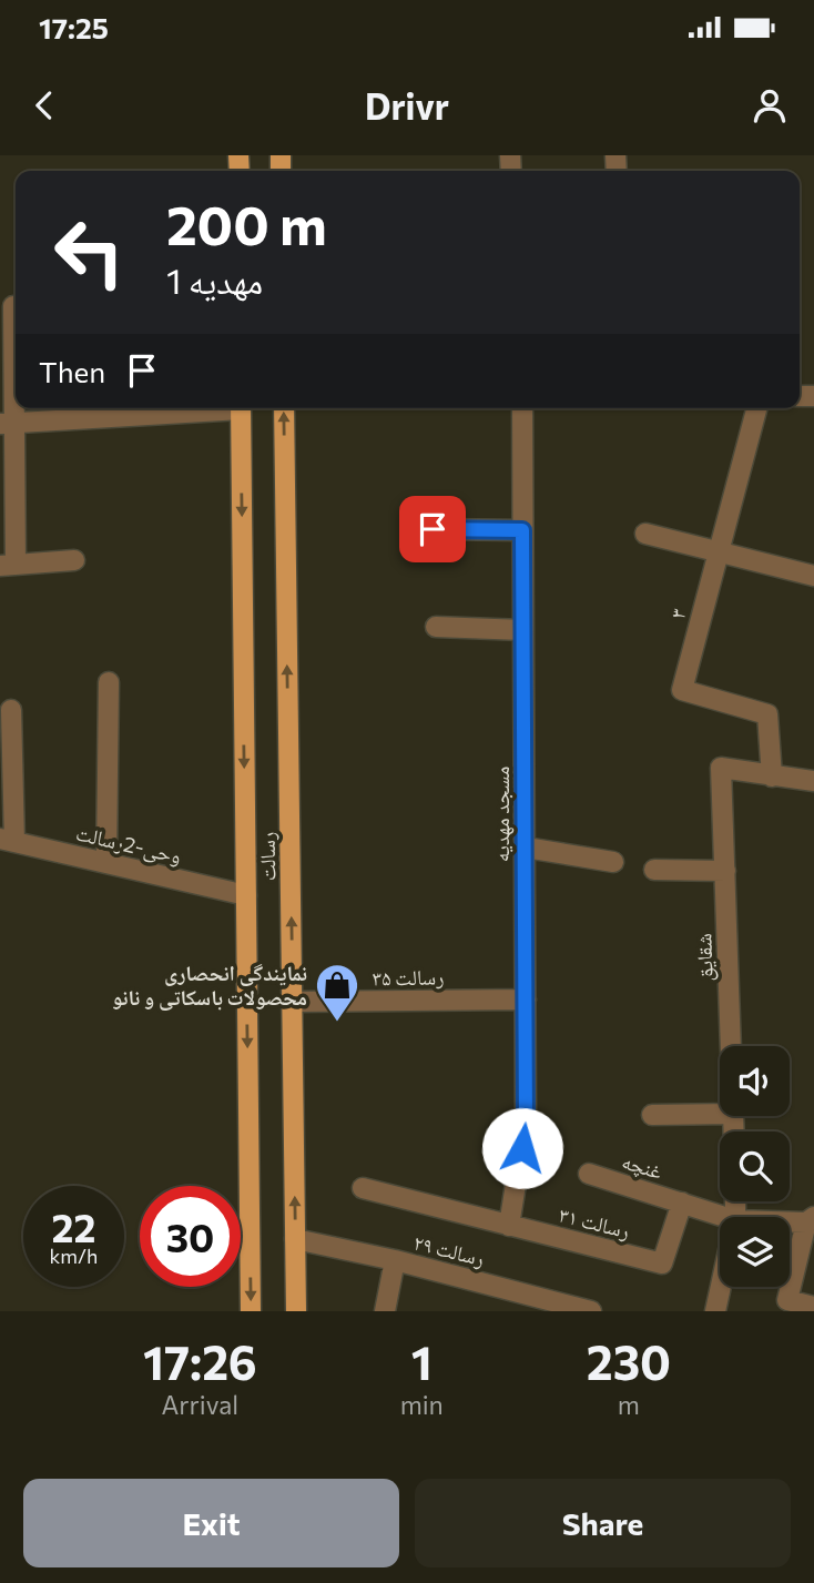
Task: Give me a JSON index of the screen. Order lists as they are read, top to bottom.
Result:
{
  "streets": {
    "main road": ["رسالت"],
    "street": [
      "۳",
      "مسجد مهدیه",
      "وحی-2رسالت",
      "شقایق",
      "رسالت ۳۵",
      "غنچه",
      "رسالت ۳۱",
      "رسالت ۲۹"
    ]
  },
  "crossings": [
    ["۳", "شقایق"],
    ["مسجد مهدیه", "رسالت ۳۵"],
    ["مسجد مهدیه", "رسالت ۳۱"],
    ["وحی-2رسالت", "رسالت"],
    ["رسالت", "رسالت ۳۵"],
    ["رسالت", "رسالت ۲۹"],
    ["غنچه", "رسالت ۳۱"]
  ],
  "places": {
    "shop": ["نمایندگی انحصاری محصولات باسکاتی و نانو"]
  },
  "page": {
    "status": "17:25",
    "header": "Drivr",
    "turn": ["200 m", "مهدیه 1"],
    "then": "Then",
    "speed": "22 km/h",
    "limit": "30",
    "eta": [
      "17:26",
      "Arrival",
      "1",
      "min",
      "230",
      "m"
    ],
    "buttons": ["Exit", "Share"]
  }
}
